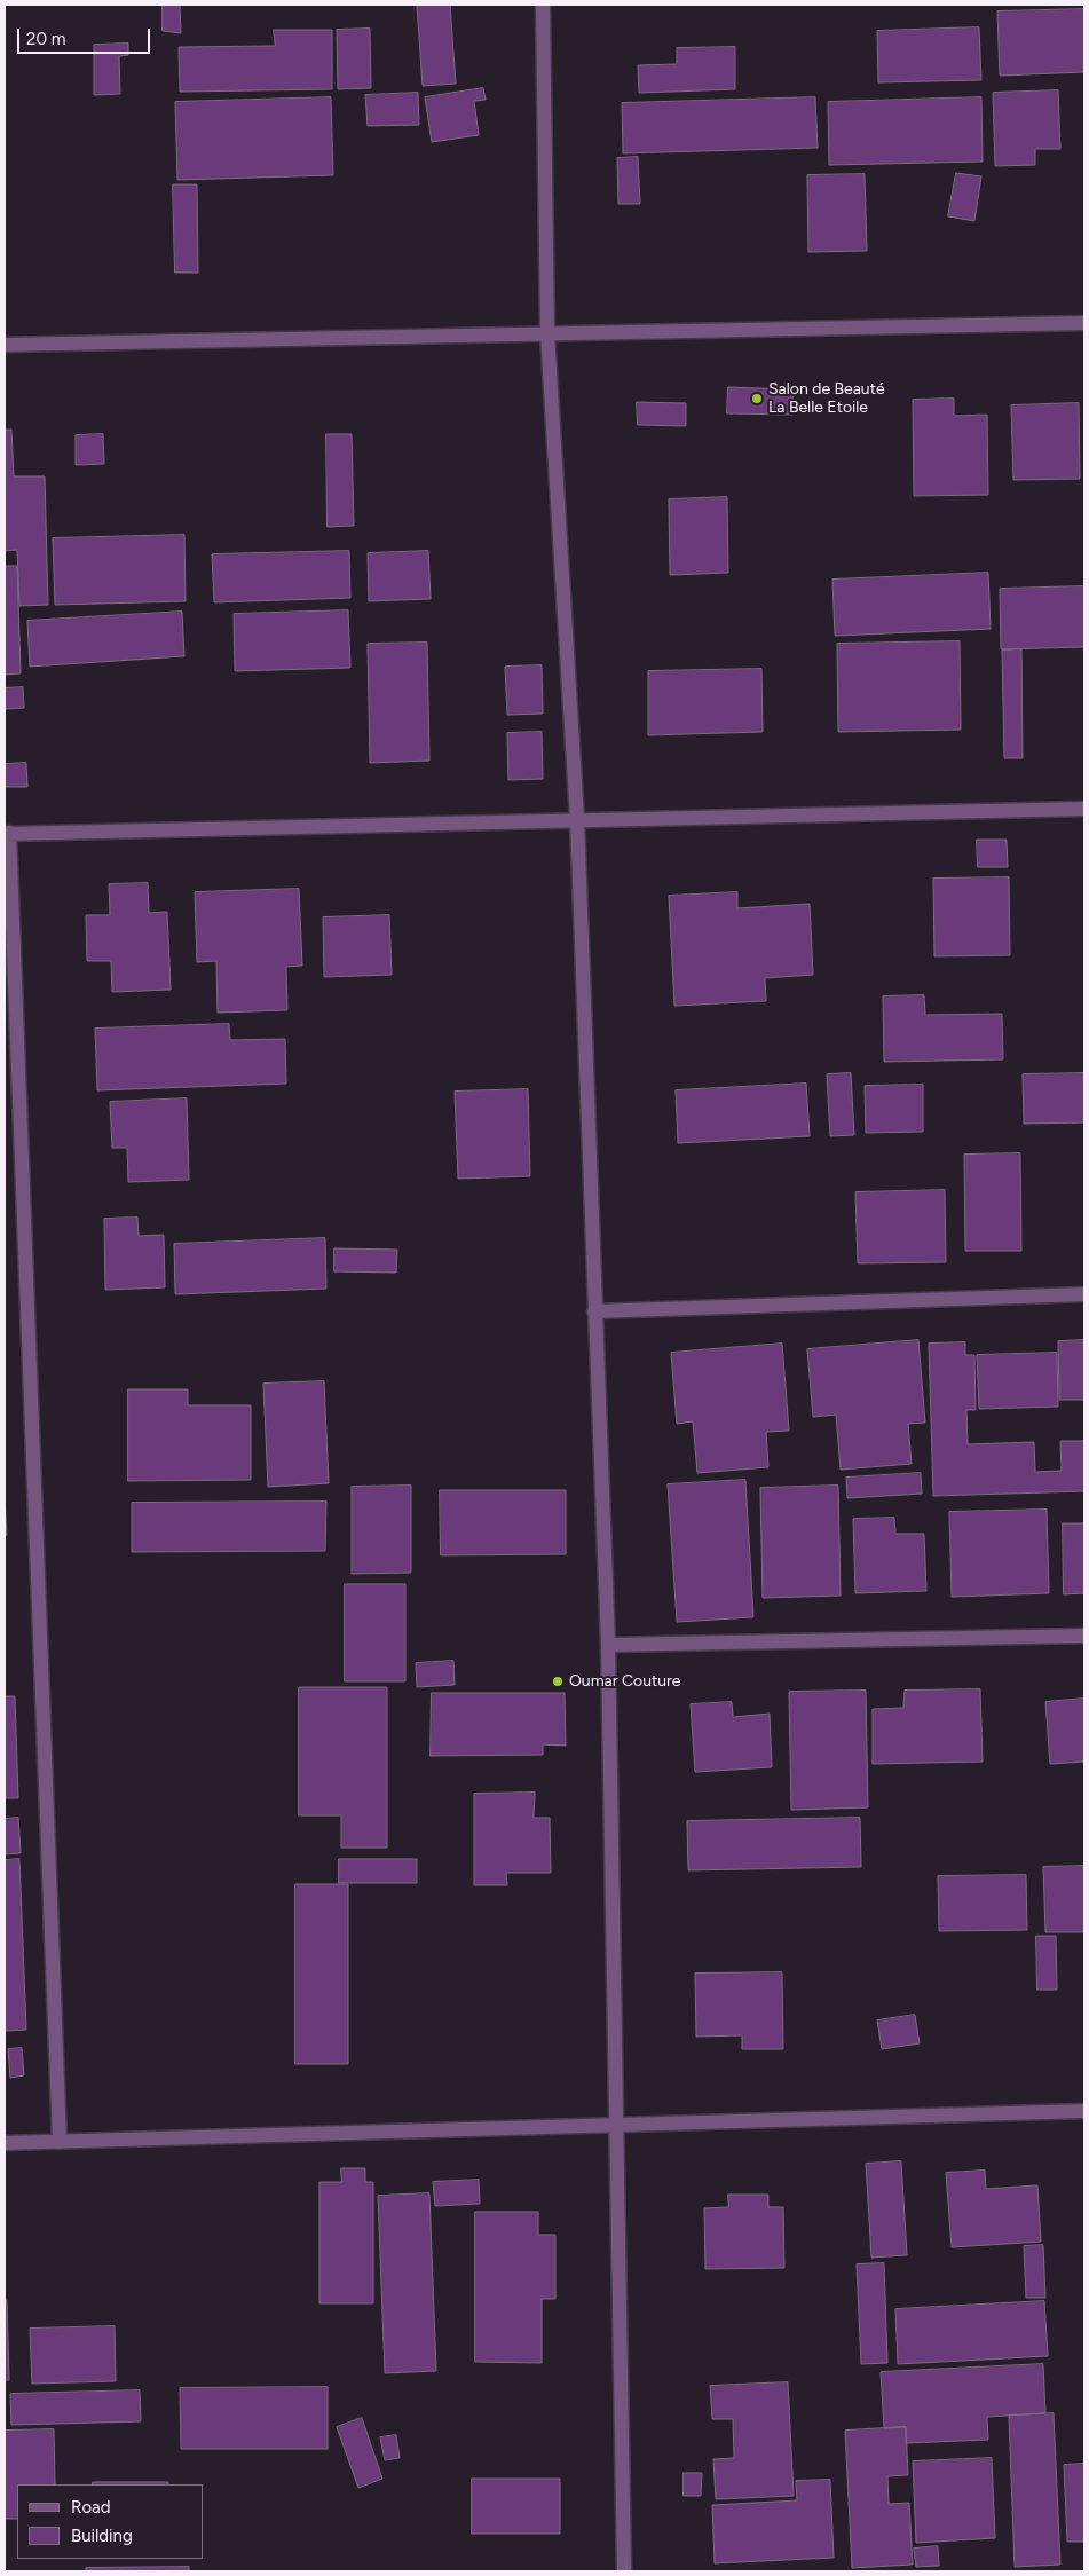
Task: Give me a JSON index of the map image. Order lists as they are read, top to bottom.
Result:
{
  "places": ["Salon de Beauté La Belle Etoile", "Oumar Couture"],
  "legend": ["Road", "Building"],
  "scale_bar": "20 m"
}
